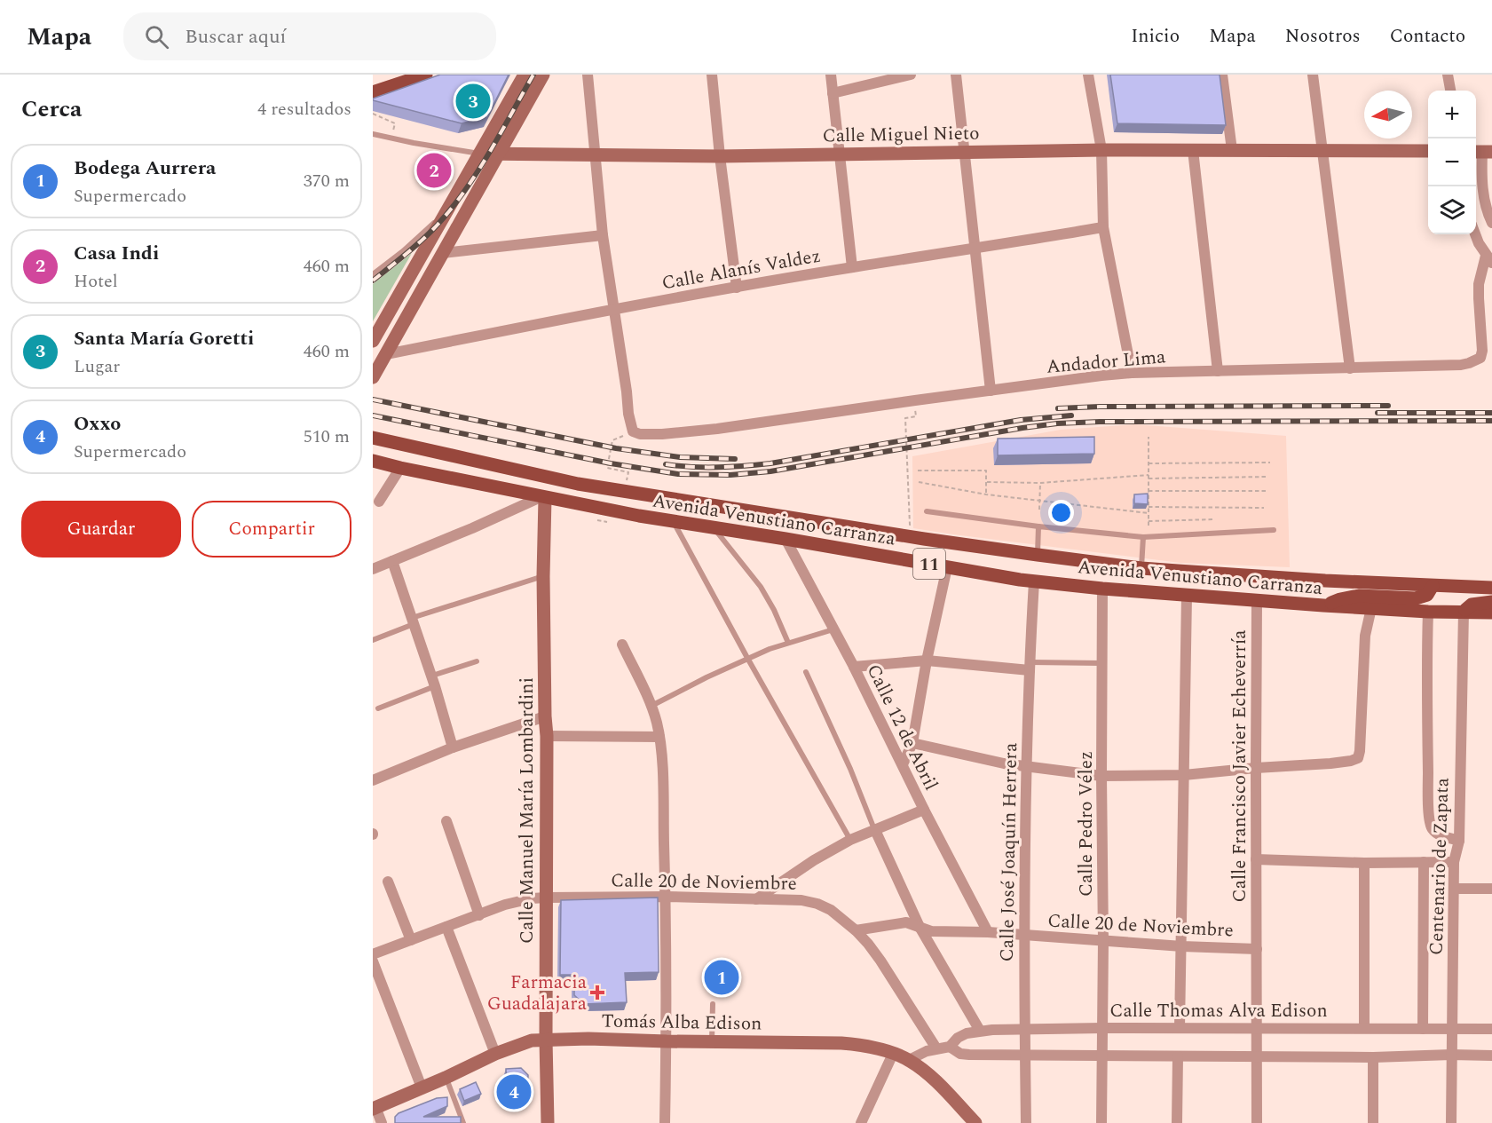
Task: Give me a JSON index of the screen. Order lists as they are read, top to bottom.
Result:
{
  "streets": {
    "main road": ["Avenida Venustiano Carranza", "11"],
    "street": [
      "Calle Miguel Nieto",
      "Calle Alanís Valdez",
      "Andador Lima",
      "Calle 12 de Abril",
      "Calle Francisco Javier Echeverría",
      "Calle Manuel María Lombardini",
      "Calle Pedro Vélez",
      "Calle José Joaquín Herrera",
      "Centenario de Zapata",
      "Calle 20 de Noviembre",
      "Calle Thomas Alva Edison",
      "Tomás Alba Edison"
    ]
  },
  "crossings": [
    ["Calle Alanís Valdez", "Andador Lima"],
    ["Avenida Venustiano Carranza", "Calle 12 de Abril"],
    ["Avenida Venustiano Carranza", "Calle Francisco Javier Echeverría"],
    ["Avenida Venustiano Carranza", "Calle Manuel María Lombardini"],
    ["Avenida Venustiano Carranza", "Calle Pedro Vélez"],
    ["Avenida Venustiano Carranza", "Calle José Joaquín Herrera"],
    ["Avenida Venustiano Carranza", "Centenario de Zapata"],
    ["Calle 12 de Abril", "Calle 20 de Noviembre"],
    ["Calle Francisco Javier Echeverría", "Calle 20 de Noviembre"],
    ["Calle Francisco Javier Echeverría", "Calle Thomas Alva Edison"],
    ["Calle Manuel María Lombardini", "Calle 20 de Noviembre"],
    ["Calle Manuel María Lombardini", "Tomás Alba Edison"],
    ["Calle Pedro Vélez", "Calle 20 de Noviembre"],
    ["Calle Pedro Vélez", "Calle Thomas Alva Edison"],
    ["Calle José Joaquín Herrera", "Calle 20 de Noviembre"],
    ["Calle José Joaquín Herrera", "Calle Thomas Alva Edison"],
    ["Centenario de Zapata", "Calle Thomas Alva Edison"],
    ["Calle Thomas Alva Edison", "Tomás Alba Edison"]
  ],
  "places": {
    "health": ["Farmacia Guadalajara"]
  },
  "north": "left",
  "page": {
    "header": "Mapa",
    "search": "Buscar aquí",
    "nav": [
      "Inicio",
      "Mapa",
      "Nosotros",
      "Contacto"
    ],
    "heading": ["Cerca", "4 resultados"],
    "pins": [
      "3",
      "2",
      "1",
      "4"
    ],
    "map_buttons": ["+", "−"],
    "list": [
      {
        "mark": "1",
        "name": "Bodega Aurrera",
        "note": "Supermercado",
        "value": "370 m"
      },
      {
        "mark": "2",
        "name": "Casa Indi",
        "note": "Hotel",
        "value": "460 m"
      },
      {
        "mark": "3",
        "name": "Santa María Goretti",
        "note": "Lugar",
        "value": "460 m"
      },
      {
        "mark": "4",
        "name": "Oxxo",
        "note": "Supermercado",
        "value": "510 m"
      }
    ],
    "buttons": ["Guardar", "Compartir"]
  }
}
